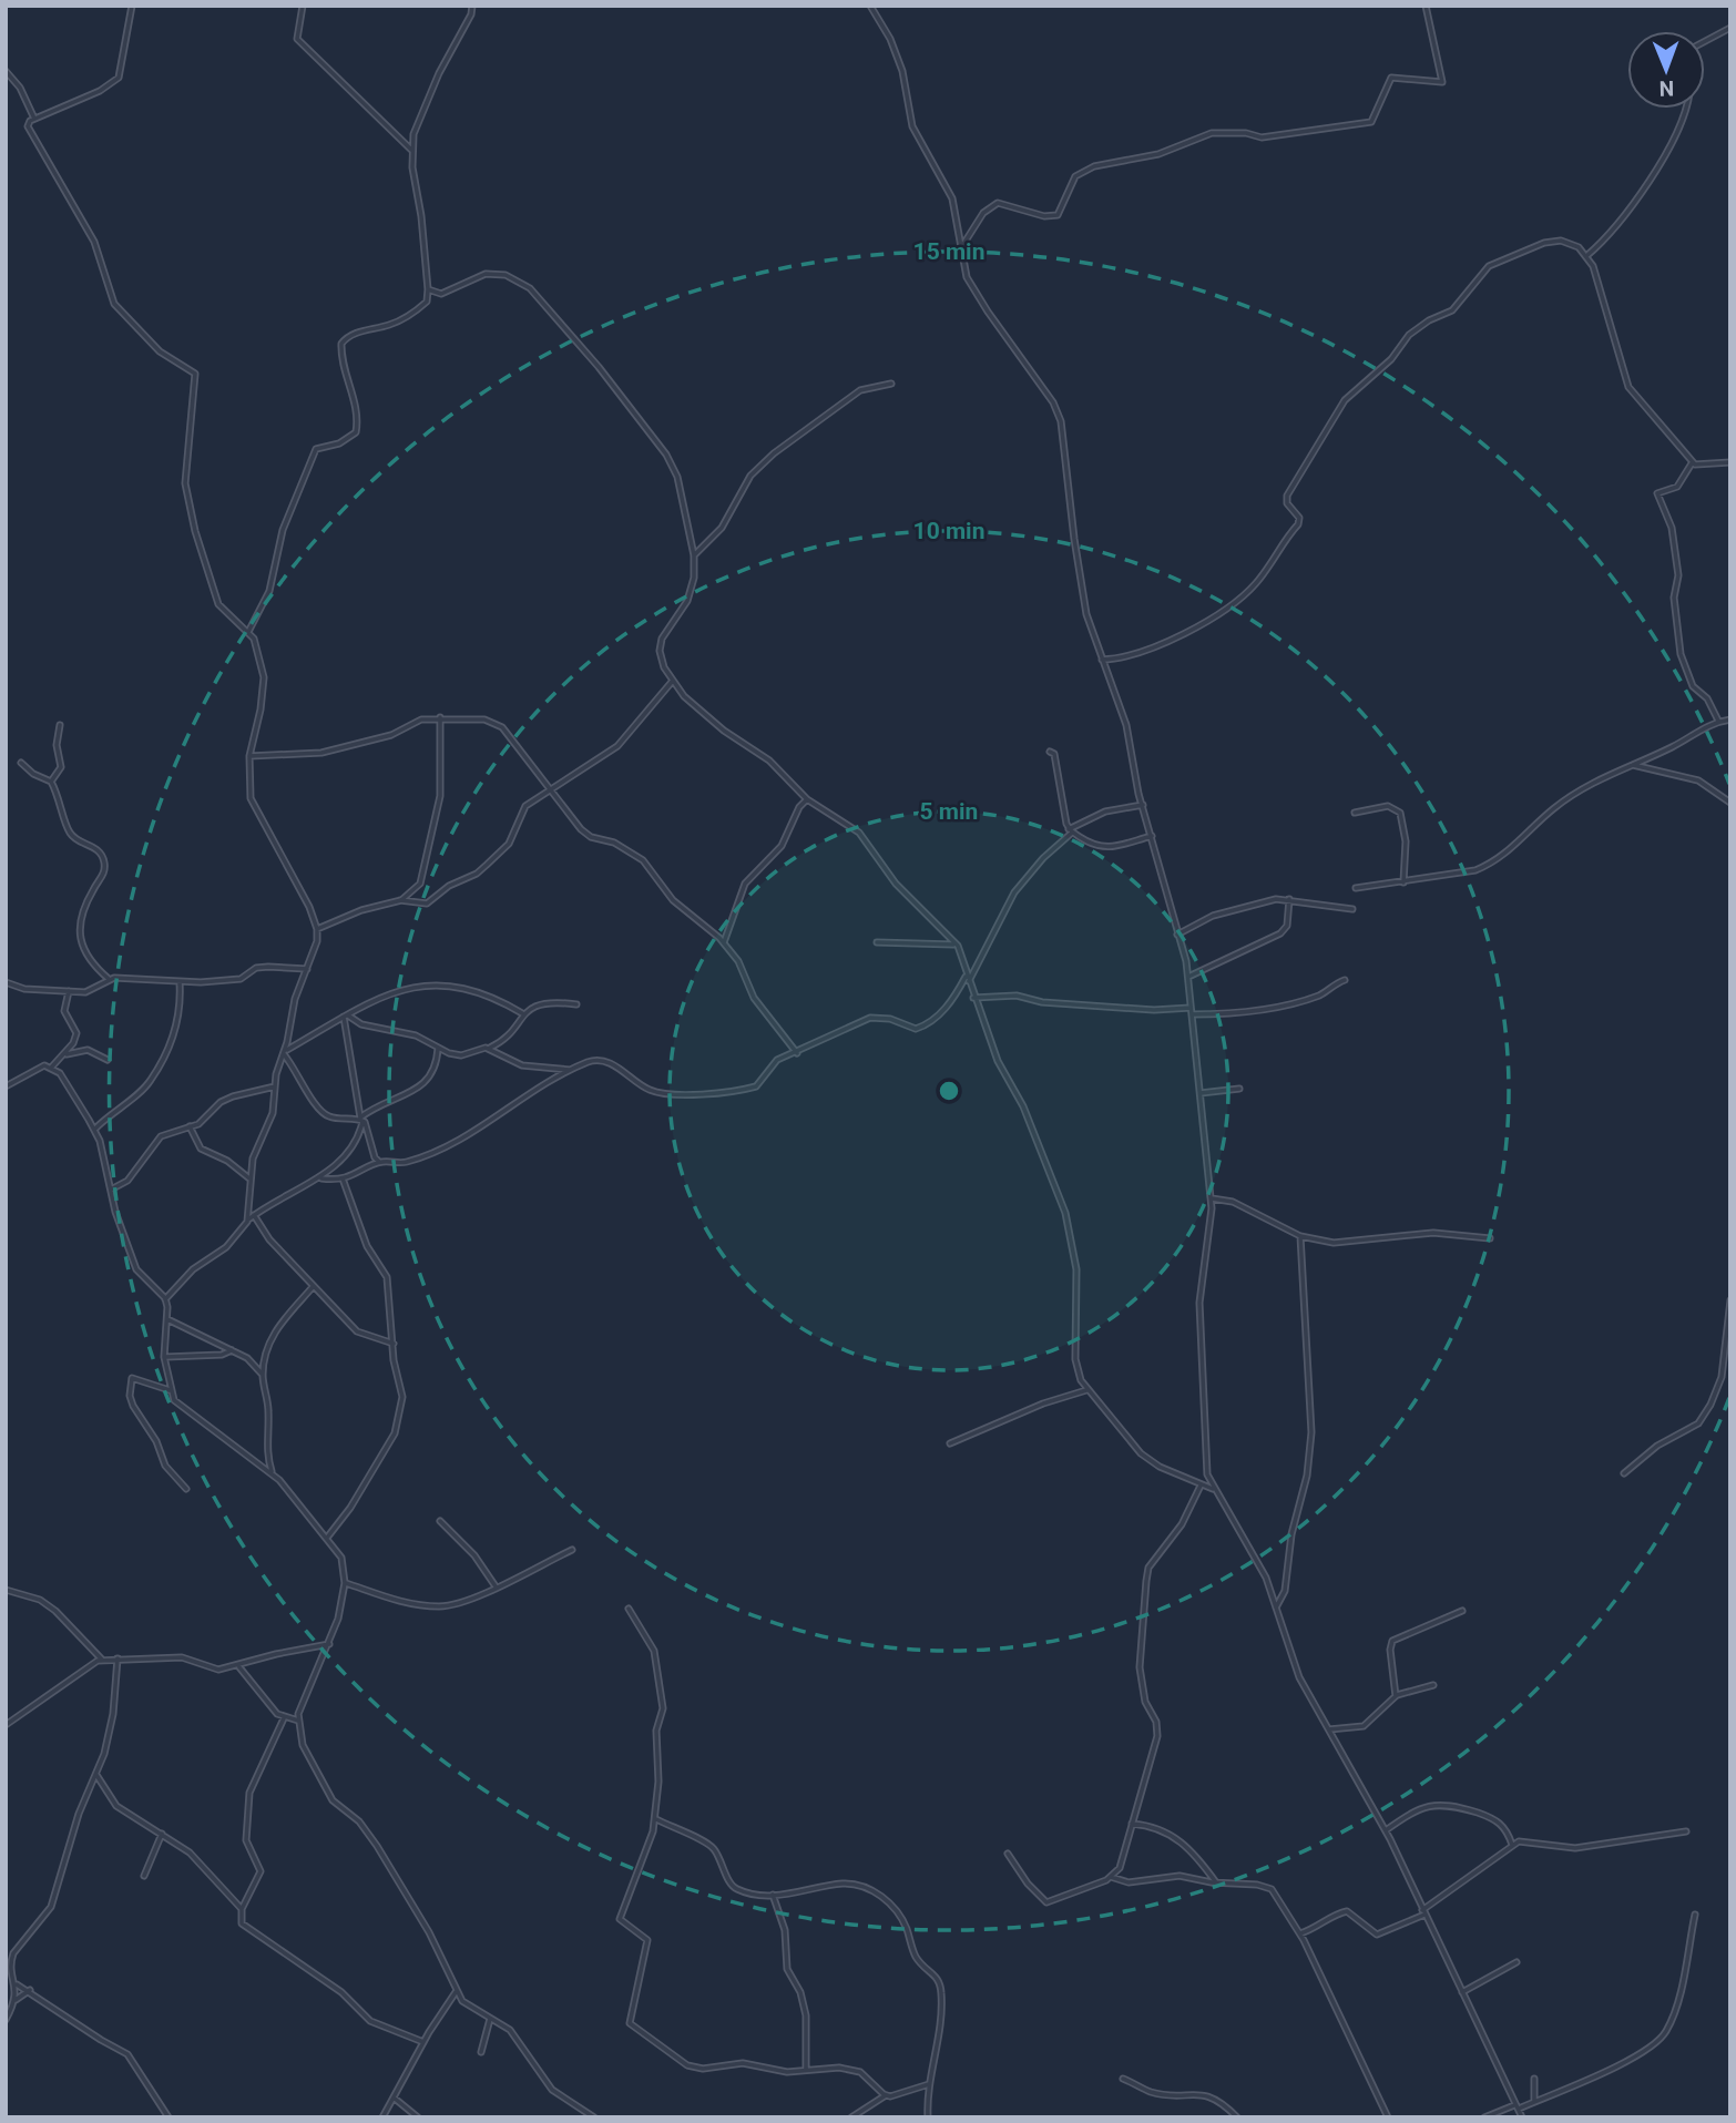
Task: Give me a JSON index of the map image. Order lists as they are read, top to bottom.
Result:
{
  "north": "bottom",
  "rings": ["15 min", "10 min", "5 min"]
}
